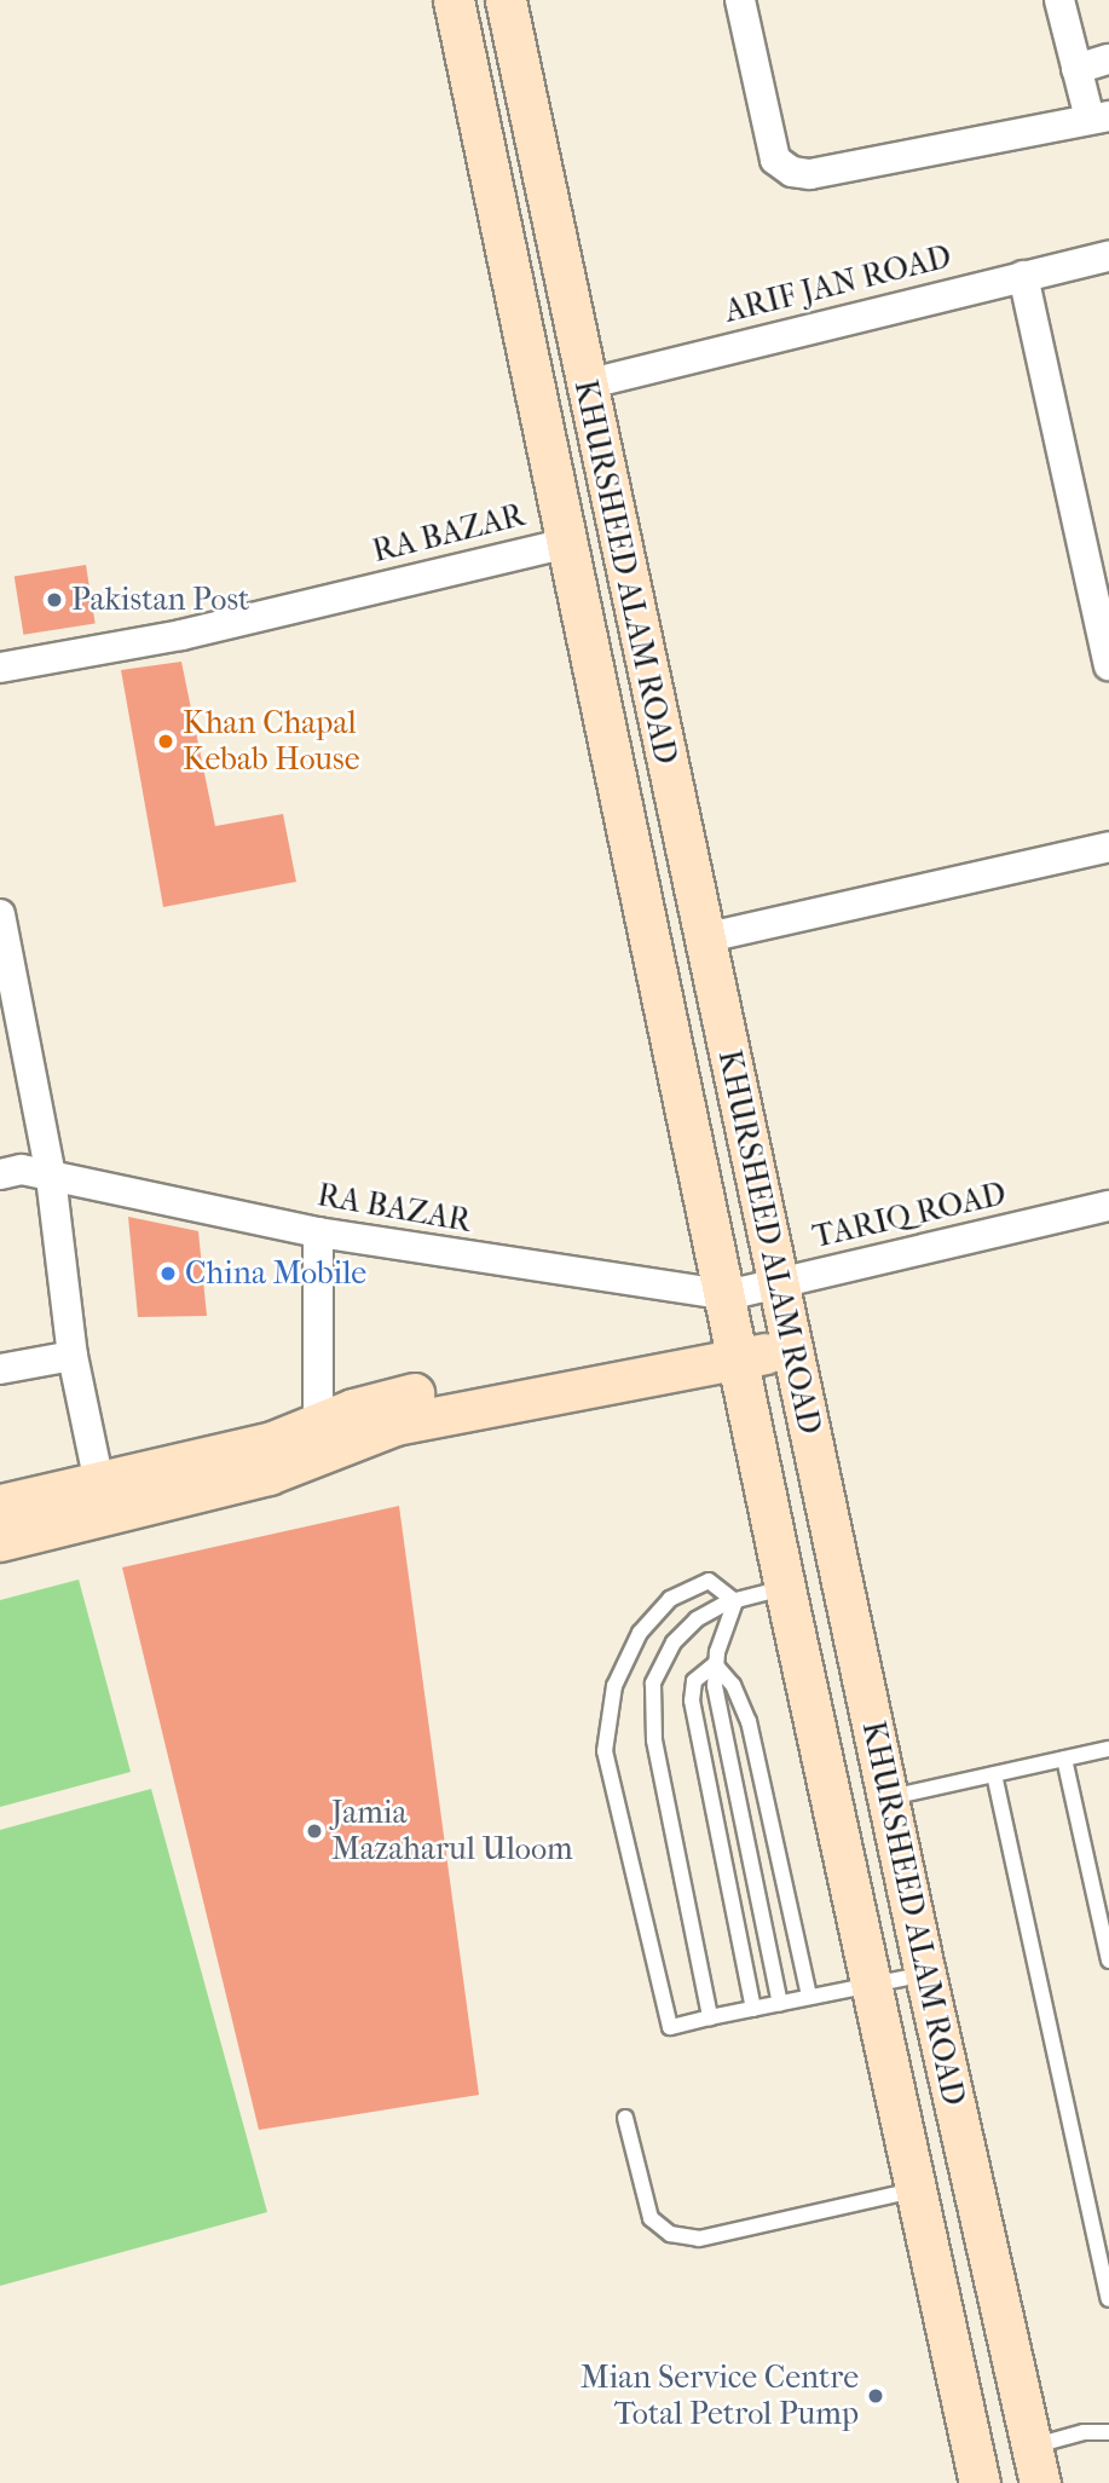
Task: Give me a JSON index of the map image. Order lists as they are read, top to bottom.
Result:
{
  "streets": {
    "main road": ["KHURSHEED ALAM ROAD"],
    "street": ["ARIF JAN ROAD", "RA BAZAR", "TARIQ ROAD"]
  },
  "crossings": [
    ["ARIF JAN ROAD", "KHURSHEED ALAM ROAD"],
    ["RA BAZAR", "KHURSHEED ALAM ROAD"],
    ["KHURSHEED ALAM ROAD", "TARIQ ROAD"]
  ],
  "places": [
    "Pakistan Post",
    "Khan Chapal Kebab House",
    "China Mobile",
    "Jamia Mazaharul Uloom",
    "Mian Service Centre Total Petrol Pump"
  ]
}
